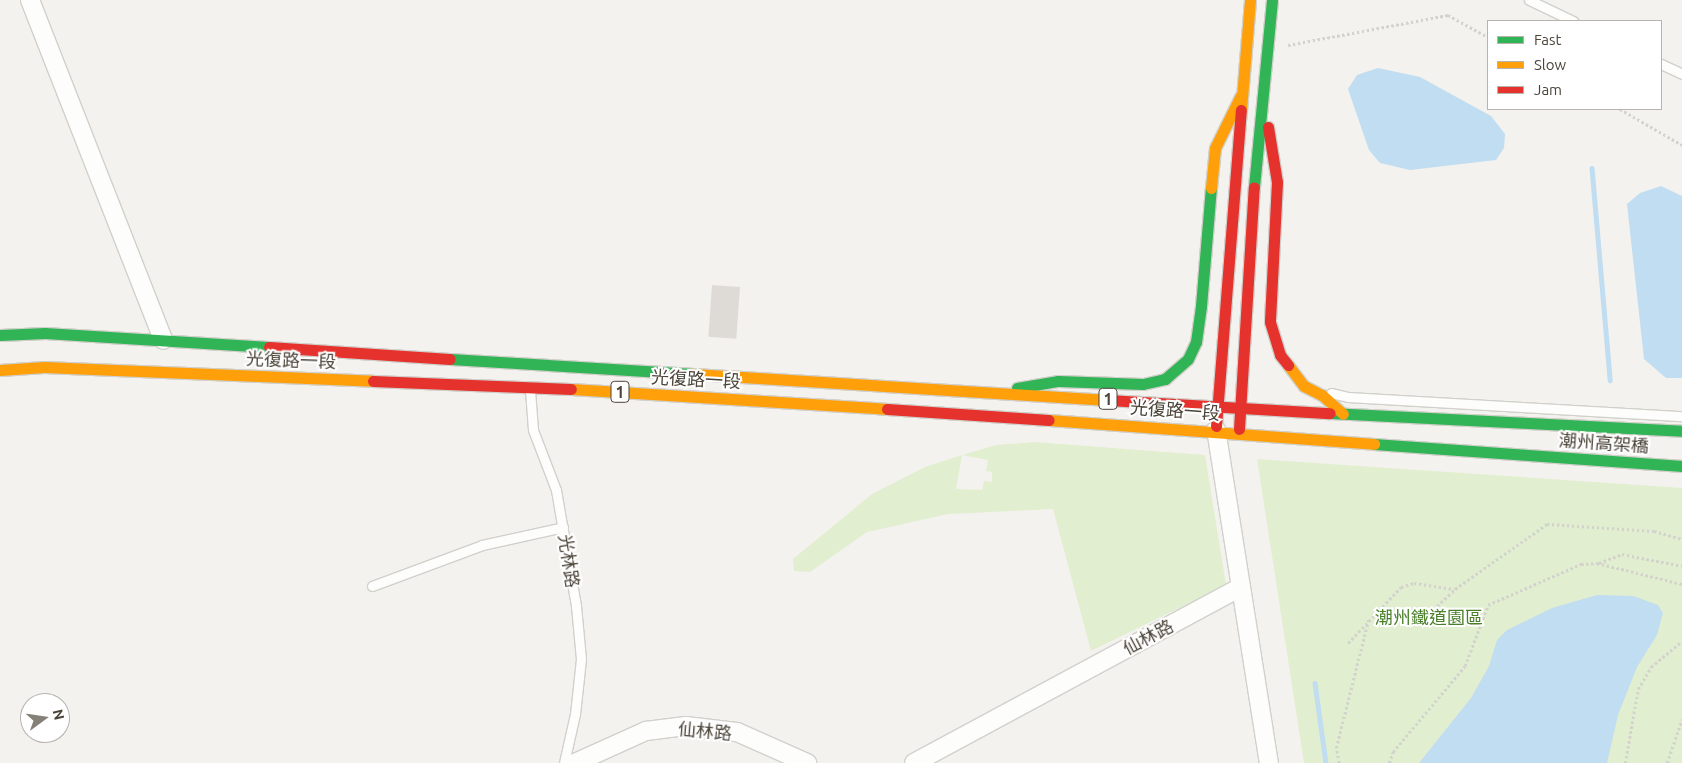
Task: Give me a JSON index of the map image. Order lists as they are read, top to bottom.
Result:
{
  "streets": {
    "main road": ["光復路一段", "1", "潮州高架橋"],
    "street": ["仙林路"],
    "lane": ["光林路"]
  },
  "crossings": [
    ["光復路一段", "1"],
    ["光復路一段", "潮州高架橋"],
    ["光復路一段", "光林路"],
    ["1", "潮州高架橋"]
  ],
  "parks": ["潮州鐵道園區"],
  "legend": ["Fast", "Slow", "Jam"],
  "north": "right"
}
